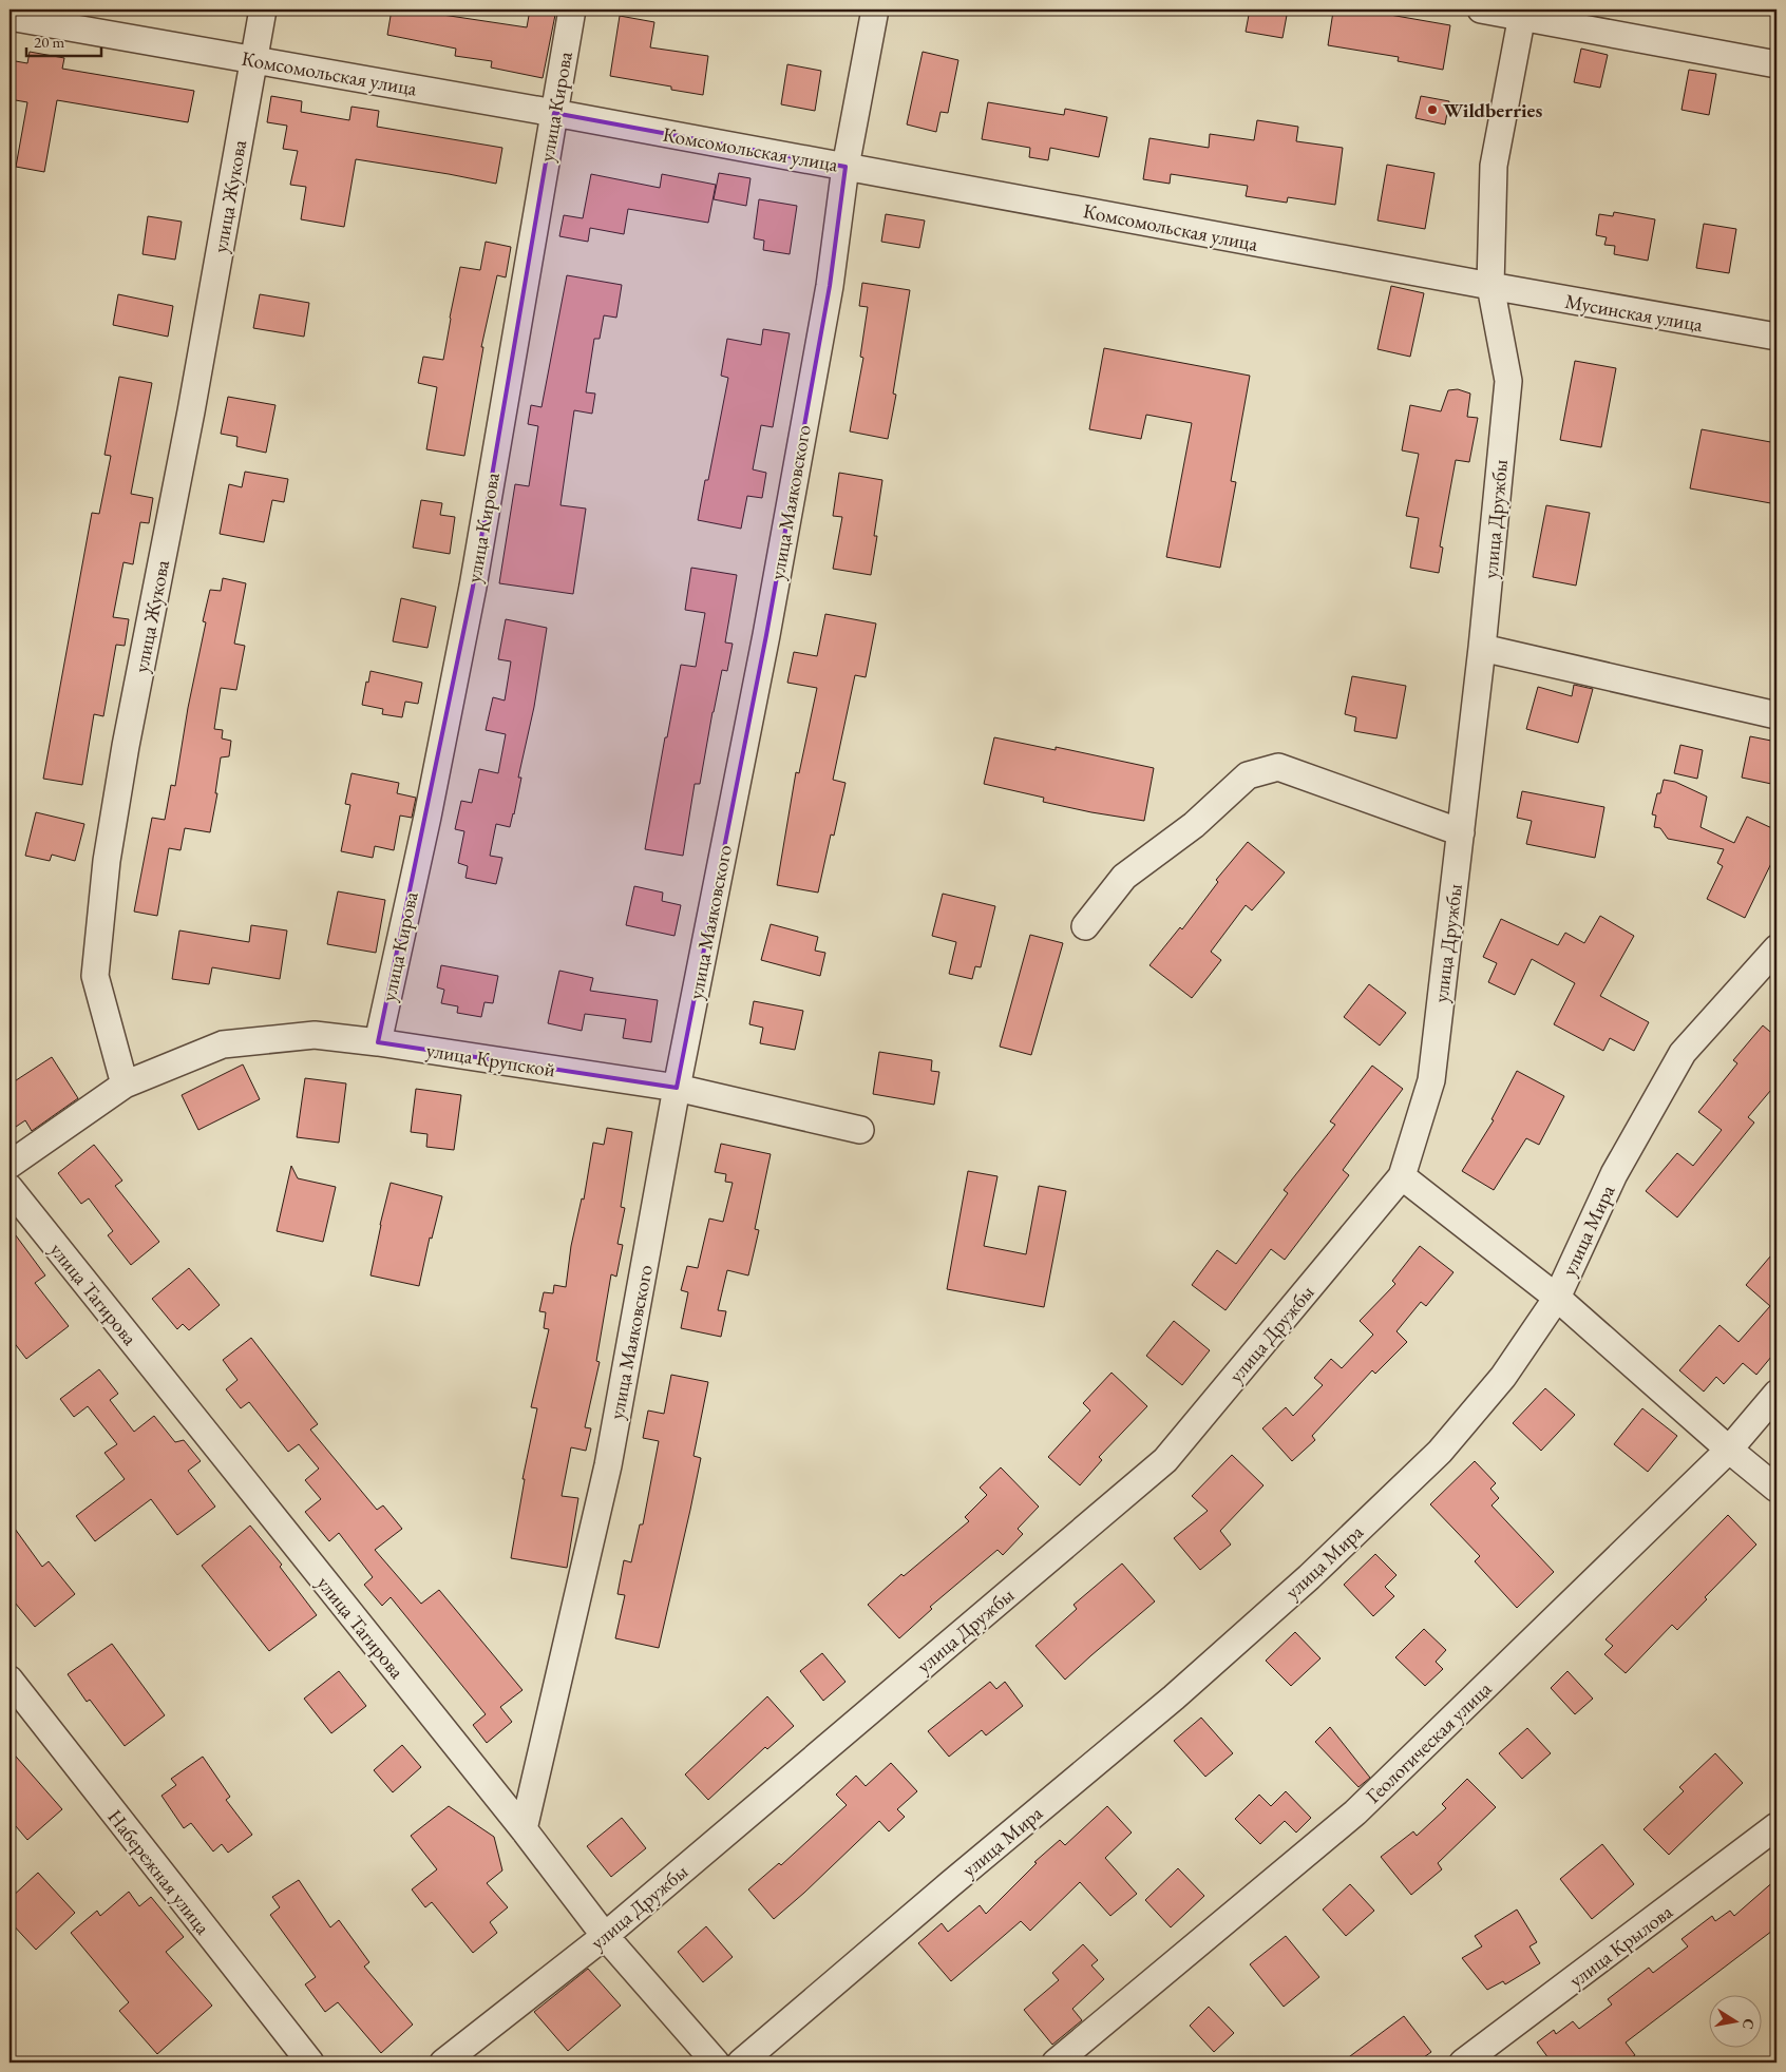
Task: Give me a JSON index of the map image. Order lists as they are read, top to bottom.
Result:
{
  "streets": {
    "street": [
      "Комсомольская улица",
      "улица Кирова",
      "улица Жукова",
      "Мусинская улица",
      "улица Маяковского",
      "улица Дружбы",
      "улица Крупской",
      "улица Мира",
      "улица Тагирова",
      "Геологическая улица",
      "Набережная улица",
      "улица Крылова"
    ]
  },
  "crossings": [
    ["Комсомольская улица", "улица Кирова"],
    ["Комсомольская улица", "улица Жукова"],
    ["Комсомольская улица", "Мусинская улица"],
    ["Комсомольская улица", "улица Маяковского"],
    ["Комсомольская улица", "улица Дружбы"],
    ["улица Кирова", "улица Крупской"],
    ["улица Жукова", "улица Крупской"],
    ["Мусинская улица", "улица Дружбы"],
    ["улица Маяковского", "улица Крупской"],
    ["улица Маяковского", "улица Тагирова"],
    ["улица Дружбы", "улица Тагирова"]
  ],
  "places": ["Wildberries"],
  "scale_bar": "20 m",
  "north": "right"
}
